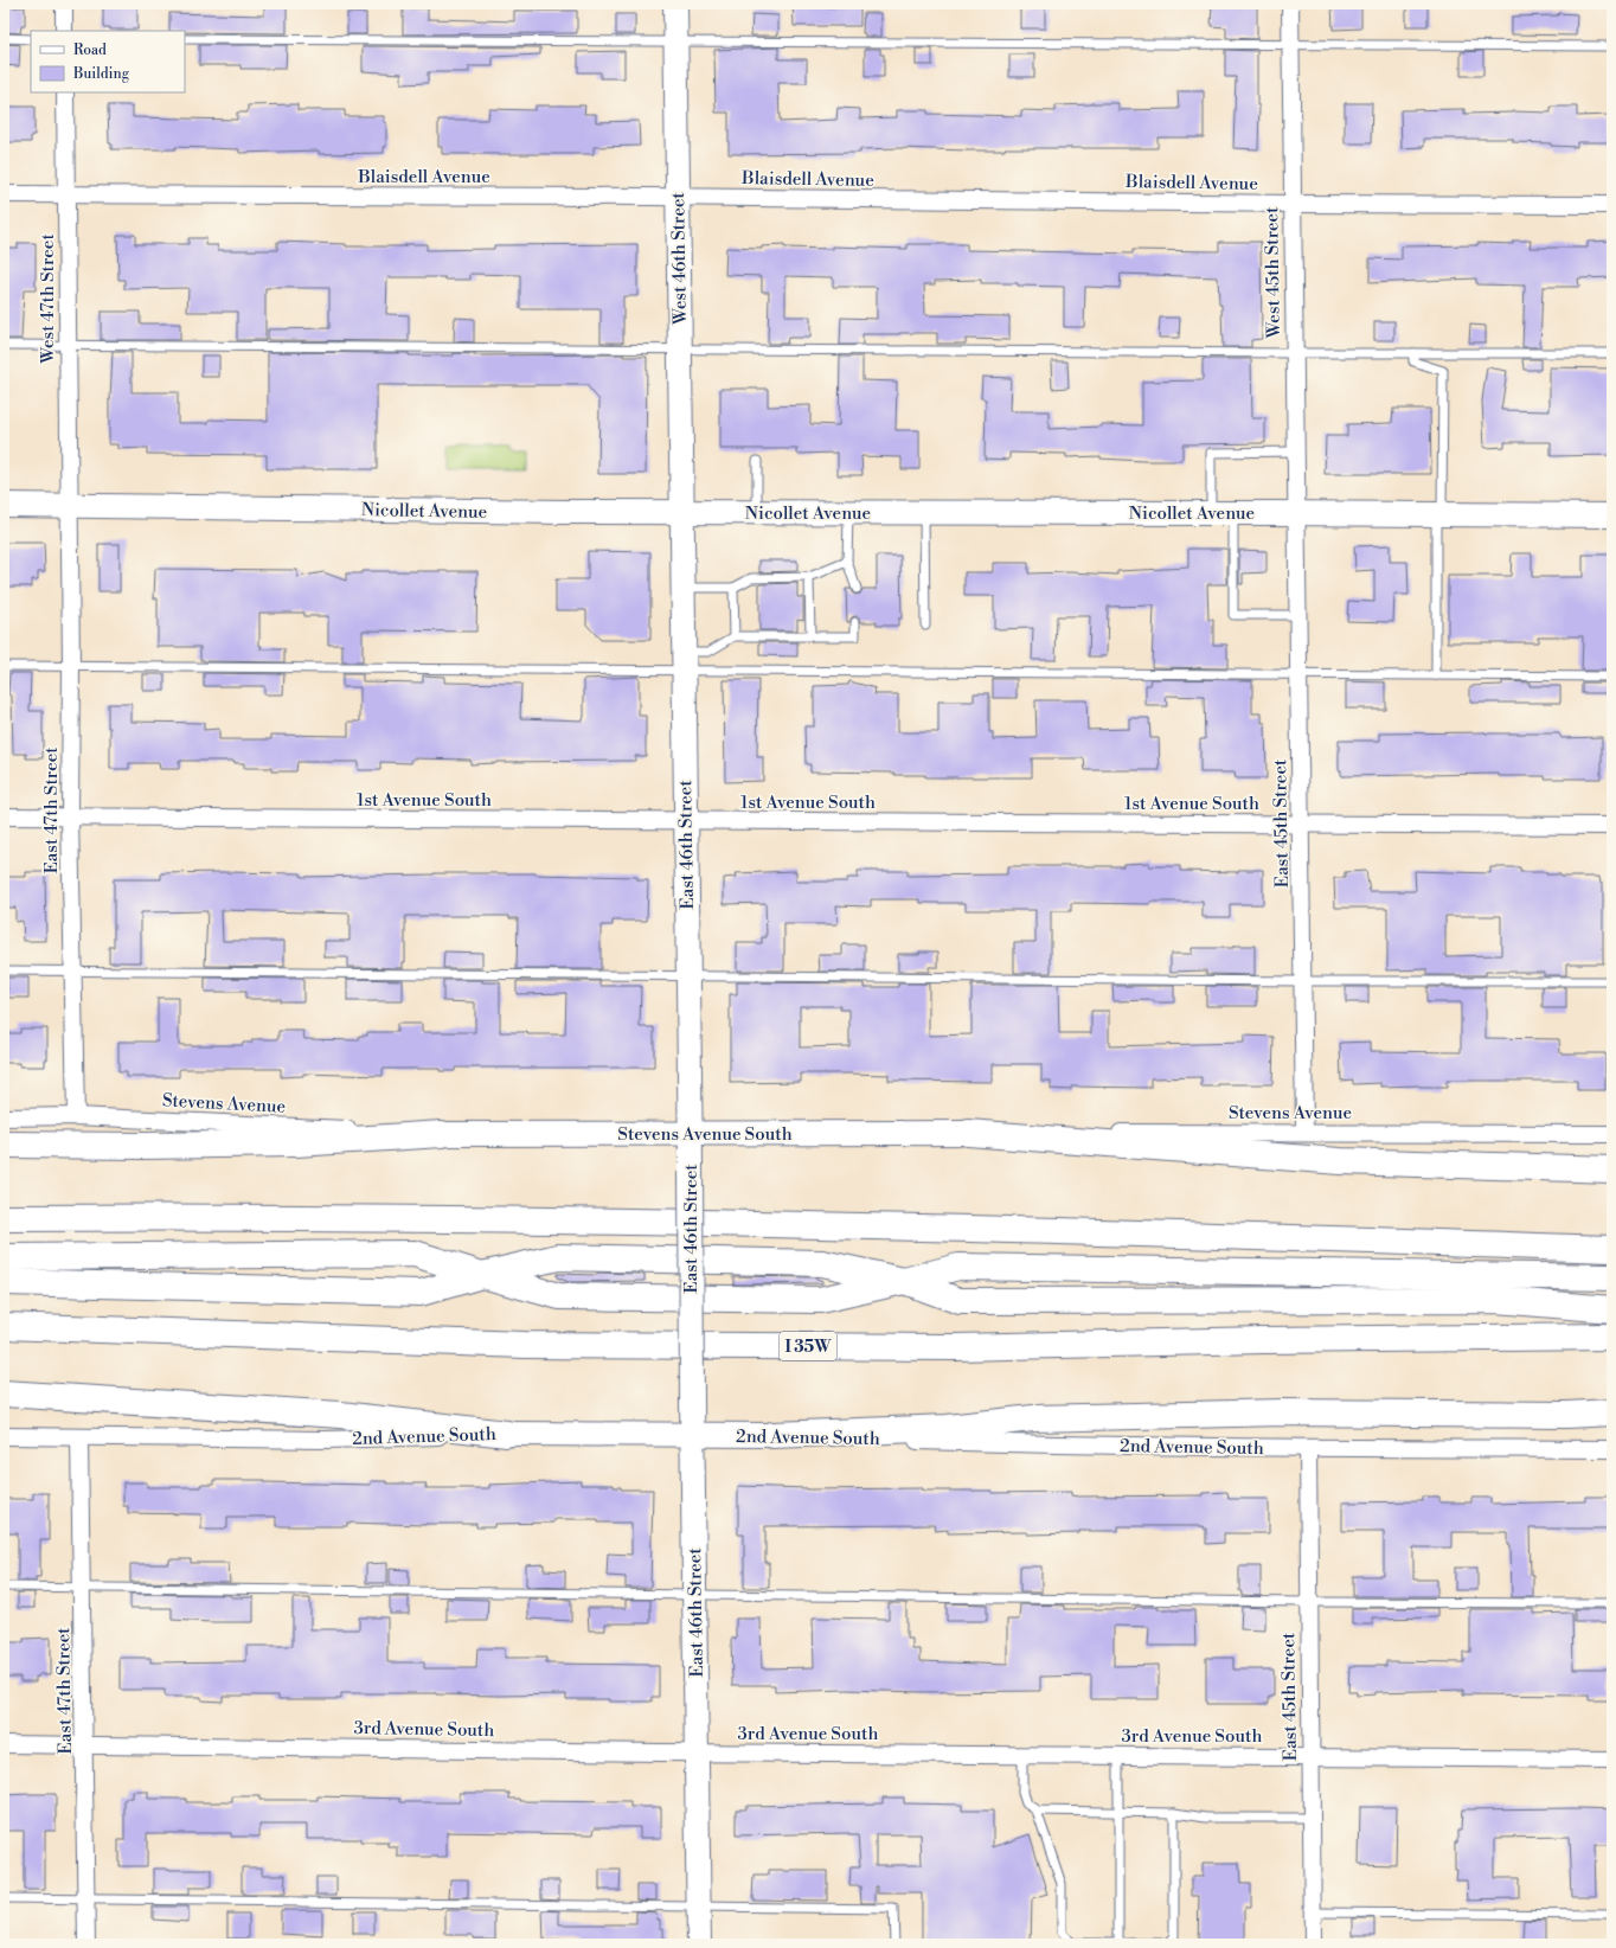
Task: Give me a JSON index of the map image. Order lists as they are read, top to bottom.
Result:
{
  "streets": {
    "highway": ["I 35W"],
    "main road": [
      "West 46th Street",
      "Nicollet Avenue",
      "East 46th Street",
      "Stevens Avenue South",
      "2nd Avenue South"
    ],
    "street": [
      "Blaisdell Avenue",
      "West 45th Street",
      "West 47th Street",
      "1st Avenue South",
      "East 47th Street",
      "East 45th Street",
      "Stevens Avenue",
      "3rd Avenue South"
    ]
  },
  "crossings": [
    ["Blaisdell Avenue", "West 46th Street"],
    ["Blaisdell Avenue", "West 45th Street"],
    ["Blaisdell Avenue", "West 47th Street"],
    ["West 46th Street", "Nicollet Avenue"],
    ["West 46th Street", "East 46th Street"],
    ["West 45th Street", "Nicollet Avenue"],
    ["West 45th Street", "East 45th Street"],
    ["West 47th Street", "Nicollet Avenue"],
    ["West 47th Street", "East 47th Street"],
    ["Nicollet Avenue", "East 47th Street"],
    ["Nicollet Avenue", "East 45th Street"],
    ["Nicollet Avenue", "East 46th Street"],
    ["1st Avenue South", "East 47th Street"],
    ["1st Avenue South", "East 45th Street"],
    ["1st Avenue South", "East 46th Street"],
    ["East 47th Street", "Stevens Avenue"],
    ["East 47th Street", "2nd Avenue South"],
    ["East 47th Street", "3rd Avenue South"],
    ["East 45th Street", "Stevens Avenue"],
    ["East 45th Street", "2nd Avenue South"],
    ["East 45th Street", "3rd Avenue South"],
    ["East 46th Street", "Stevens Avenue South"],
    ["East 46th Street", "2nd Avenue South"],
    ["East 46th Street", "3rd Avenue South"],
    ["Stevens Avenue", "Stevens Avenue South"]
  ],
  "legend": ["Road", "Building"]
}
